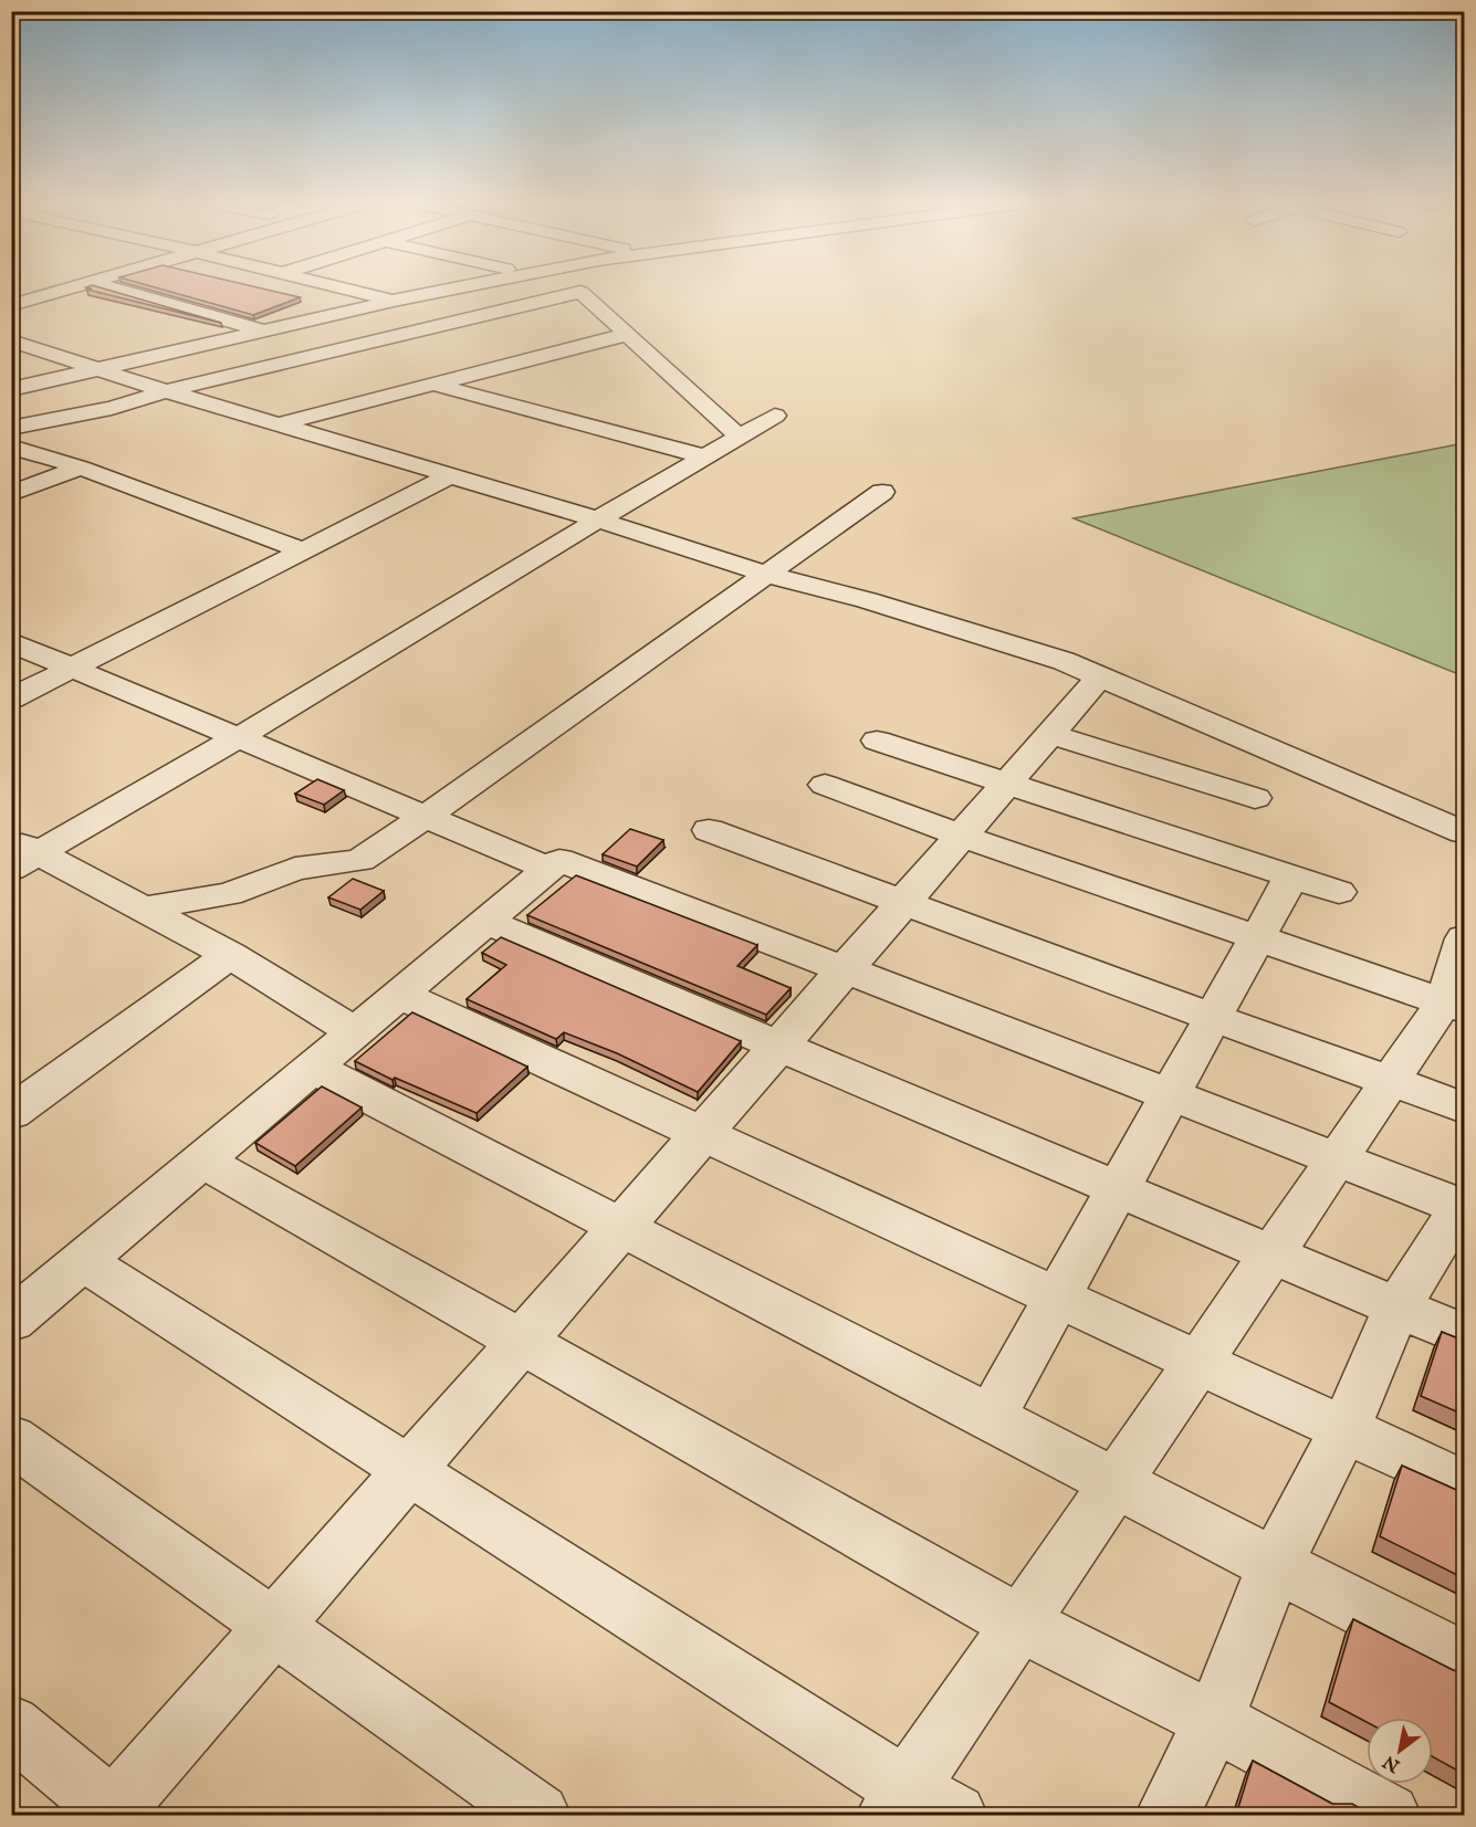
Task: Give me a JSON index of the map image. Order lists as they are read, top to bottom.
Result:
{
  "north": "bottom left"
}
